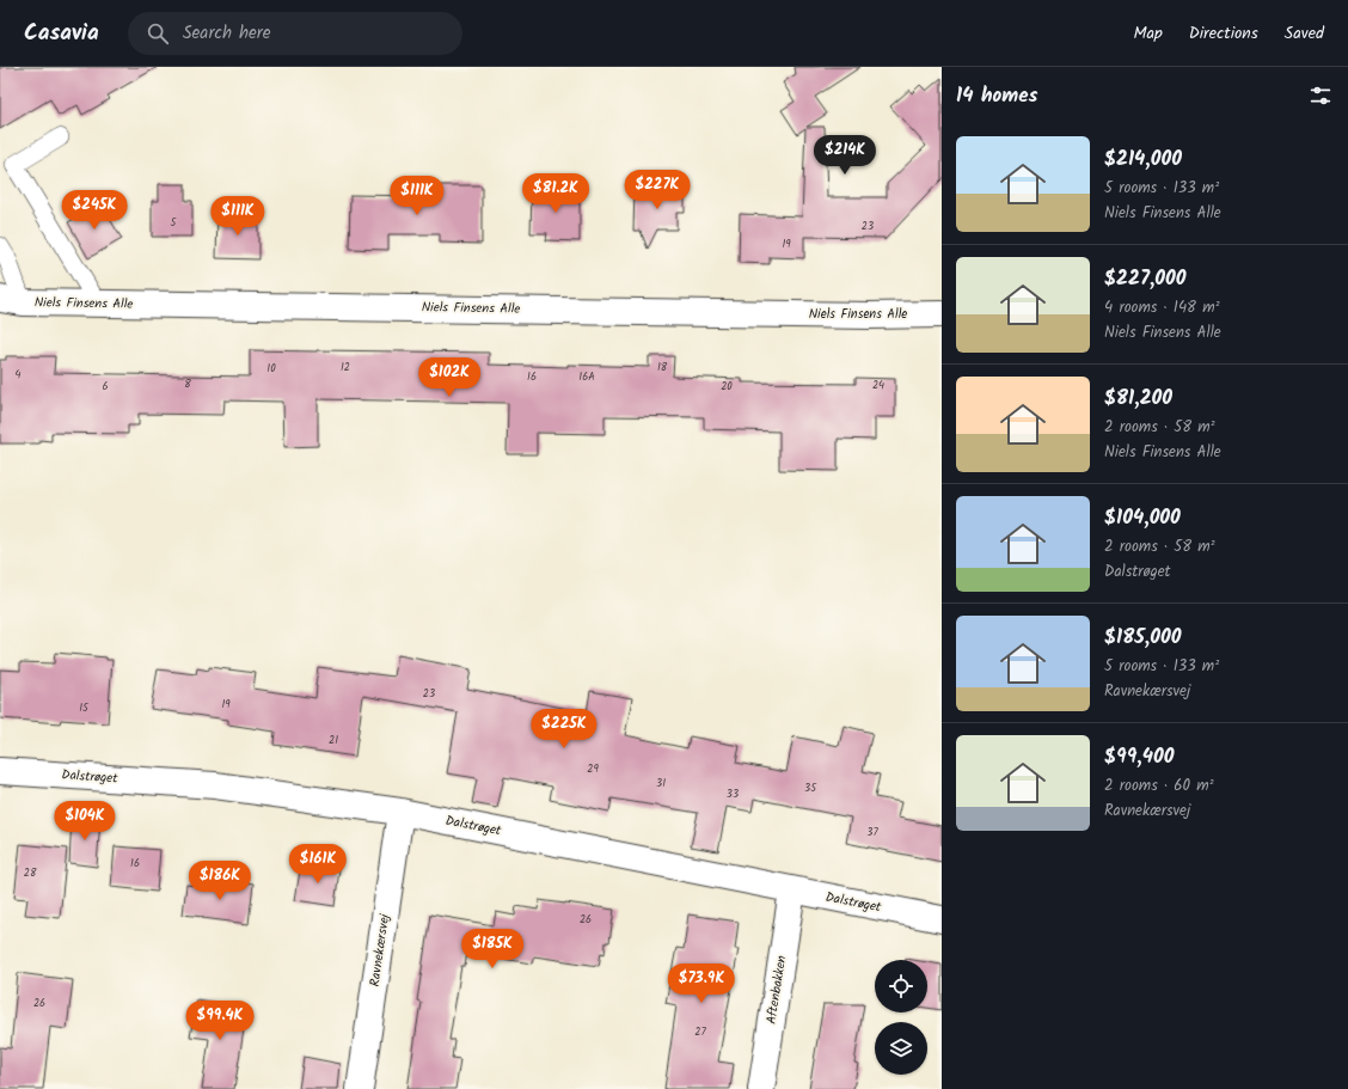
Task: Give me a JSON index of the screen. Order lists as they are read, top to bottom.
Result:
{
  "streets": {
    "street": [
      "Niels Finsens Alle",
      "Dalstrøget",
      "Ravnekærsvej",
      "Aftenbakken"
    ]
  },
  "crossings": [
    ["Dalstrøget", "Ravnekærsvej"],
    ["Dalstrøget", "Aftenbakken"]
  ],
  "house_numbers": [
    "5",
    "23",
    "19",
    "12",
    "18",
    "10",
    "4",
    "16",
    "16A",
    "8",
    "24",
    "6",
    "20",
    "23",
    "19",
    "15",
    "21",
    "29",
    "31",
    "35",
    "33",
    "37",
    "16",
    "28",
    "26",
    "26",
    "27"
  ],
  "page": {
    "header": "Casavia",
    "search": "Search here",
    "nav": ["Map", "Directions", "Saved"],
    "heading": "14 homes",
    "list": [
      {
        "name": "$214,000",
        "note": "5 rooms · 133 m² · Niels Finsens Alle"
      },
      {
        "name": "$227,000",
        "note": "4 rooms · 148 m² · Niels Finsens Alle"
      },
      {
        "name": "$81,200",
        "note": "2 rooms · 58 m² · Niels Finsens Alle"
      },
      {
        "name": "$104,000",
        "note": "2 rooms · 58 m² · Dalstrøget"
      },
      {
        "name": "$185,000",
        "note": "5 rooms · 133 m² · Ravnekærsvej"
      },
      {
        "name": "$99,400",
        "note": "2 rooms · 60 m² · Ravnekærsvej"
      }
    ],
    "price": [
      "$214K",
      "$227K",
      "$81.2K",
      "$111K",
      "$245K",
      "$111K",
      "$102K",
      "$225K",
      "$104K",
      "$161K",
      "$186K",
      "$185K",
      "$73.9K",
      "$99.4K"
    ]
  }
}
